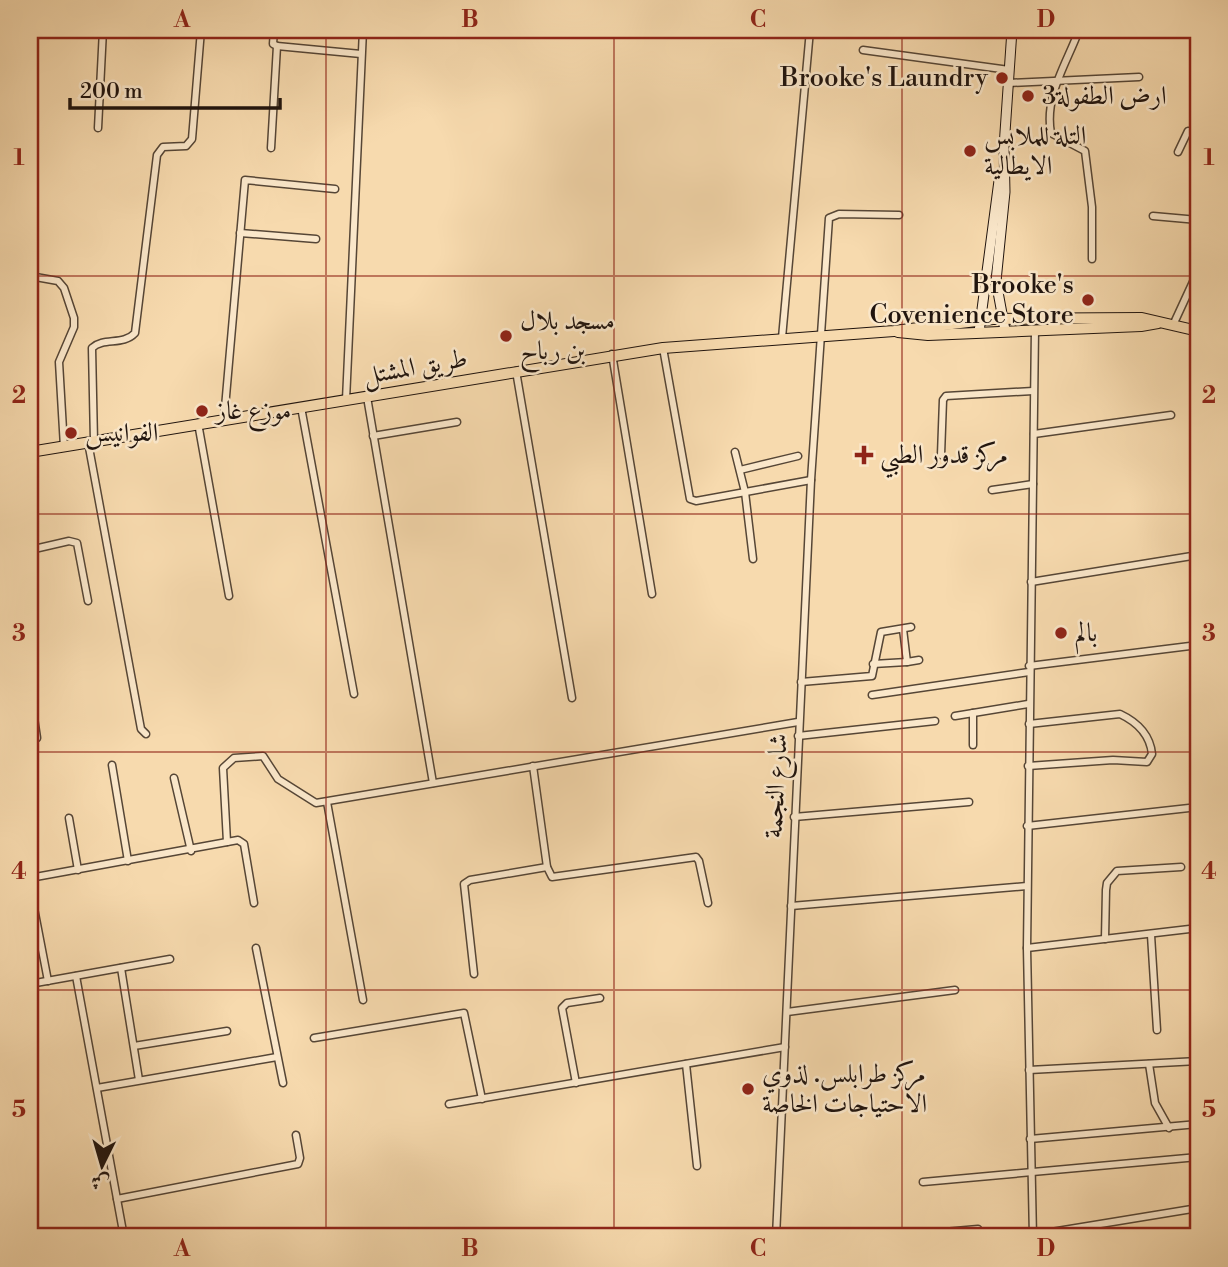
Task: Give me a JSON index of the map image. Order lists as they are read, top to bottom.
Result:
{
  "streets": {
    "main road": ["طريق المشتل"],
    "street": ["شارع النجمة"]
  },
  "crossings": [
    ["طريق المشتل", "شارع النجمة"]
  ],
  "places": {
    "other": [
      "Brooke's Laundry",
      "ارض الطفولة3",
      "التلة للملابس الايطالية",
      "Brooke's Covenience Store",
      "مسجد بلال بن رباح",
      "موزع غاز",
      "الفوانيس",
      "بالم",
      "مركز طرابلس. لذوي الاحتياجات الخاصة"
    ],
    "health": ["مركز قدور الطبي"]
  },
  "scale_bar": "200 m",
  "north": "bottom",
  "grid": {
    "columns": [
      "A",
      "B",
      "C",
      "D"
    ],
    "rows": [
      "1",
      "2",
      "3",
      "4",
      "5"
    ]
  }
}
